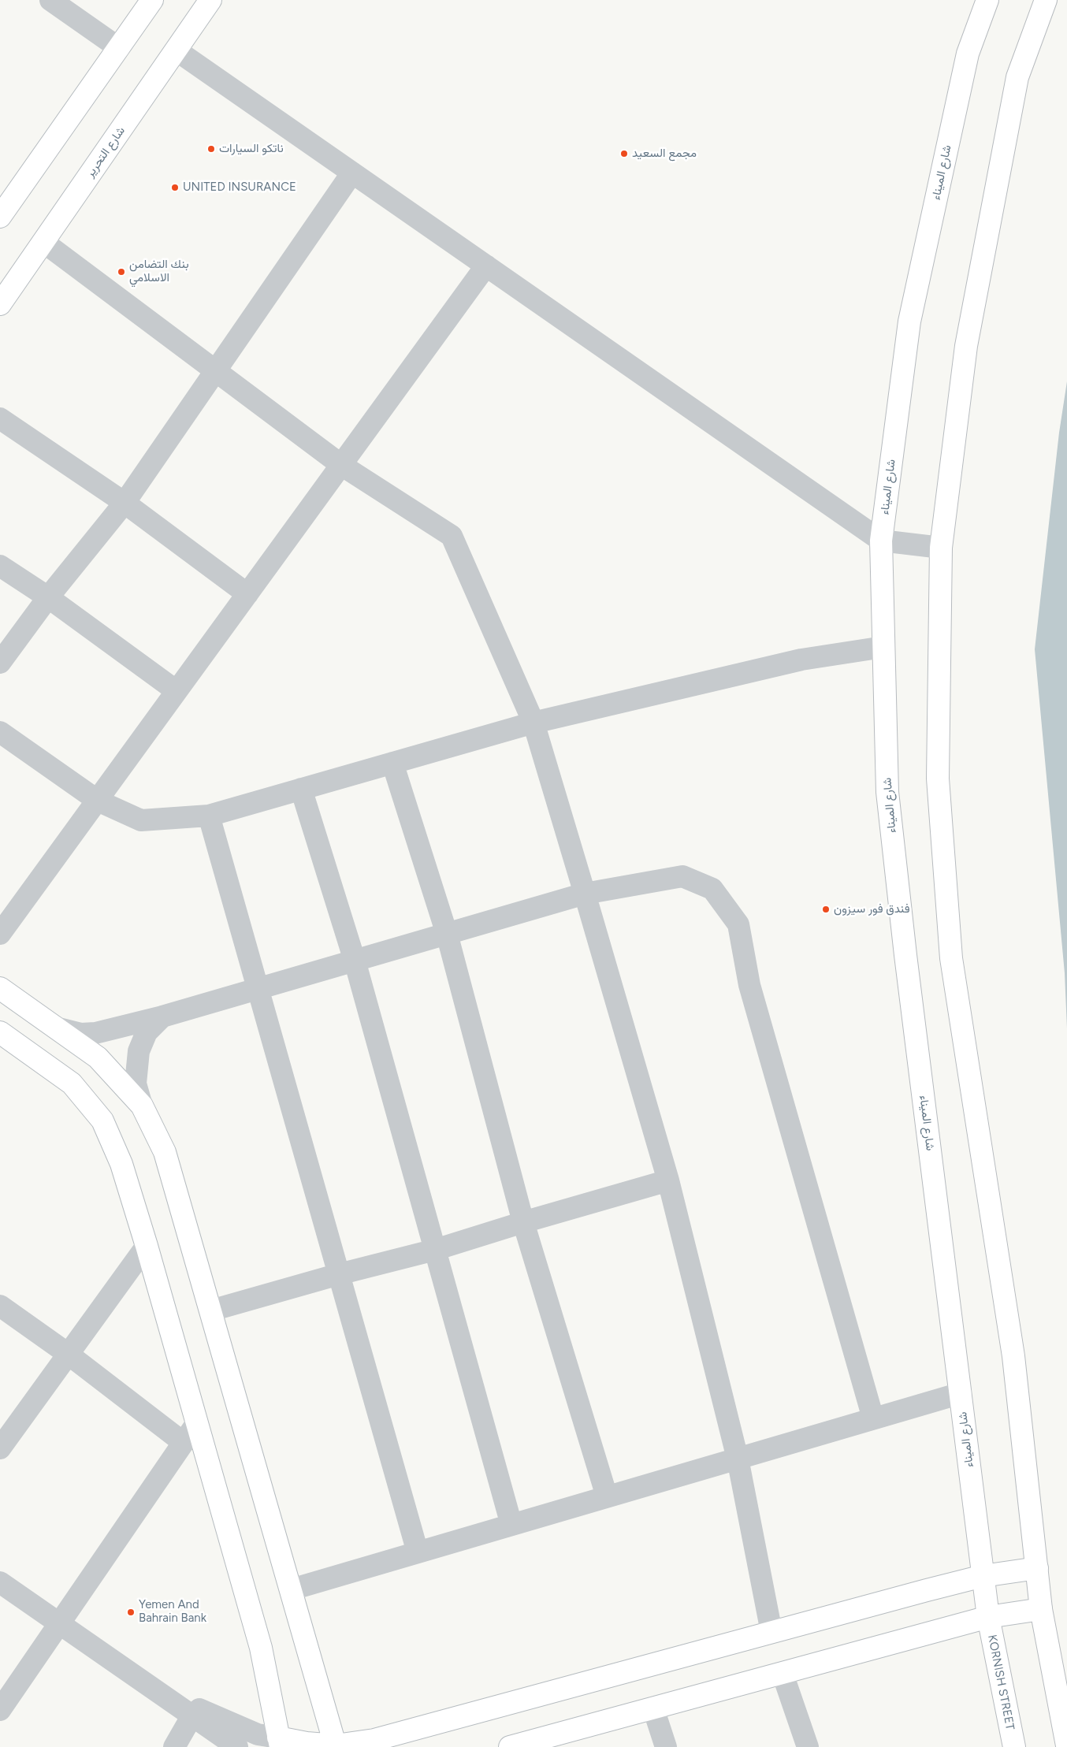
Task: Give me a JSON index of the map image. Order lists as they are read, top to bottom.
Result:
{
  "streets": {
    "main road": ["شارع التحرير", "شارع الميناء", "KORNISH STREET"]
  },
  "crossings": [
    ["شارع الميناء", "KORNISH STREET"]
  ],
  "places": [
    "ناتكو السيارات",
    "مجمع السعيد",
    "UNITED INSURANCE",
    "بنك التضامن الاسلامي",
    "فندق فور سيزون",
    "Yemen And Bahrain Bank"
  ]
}
